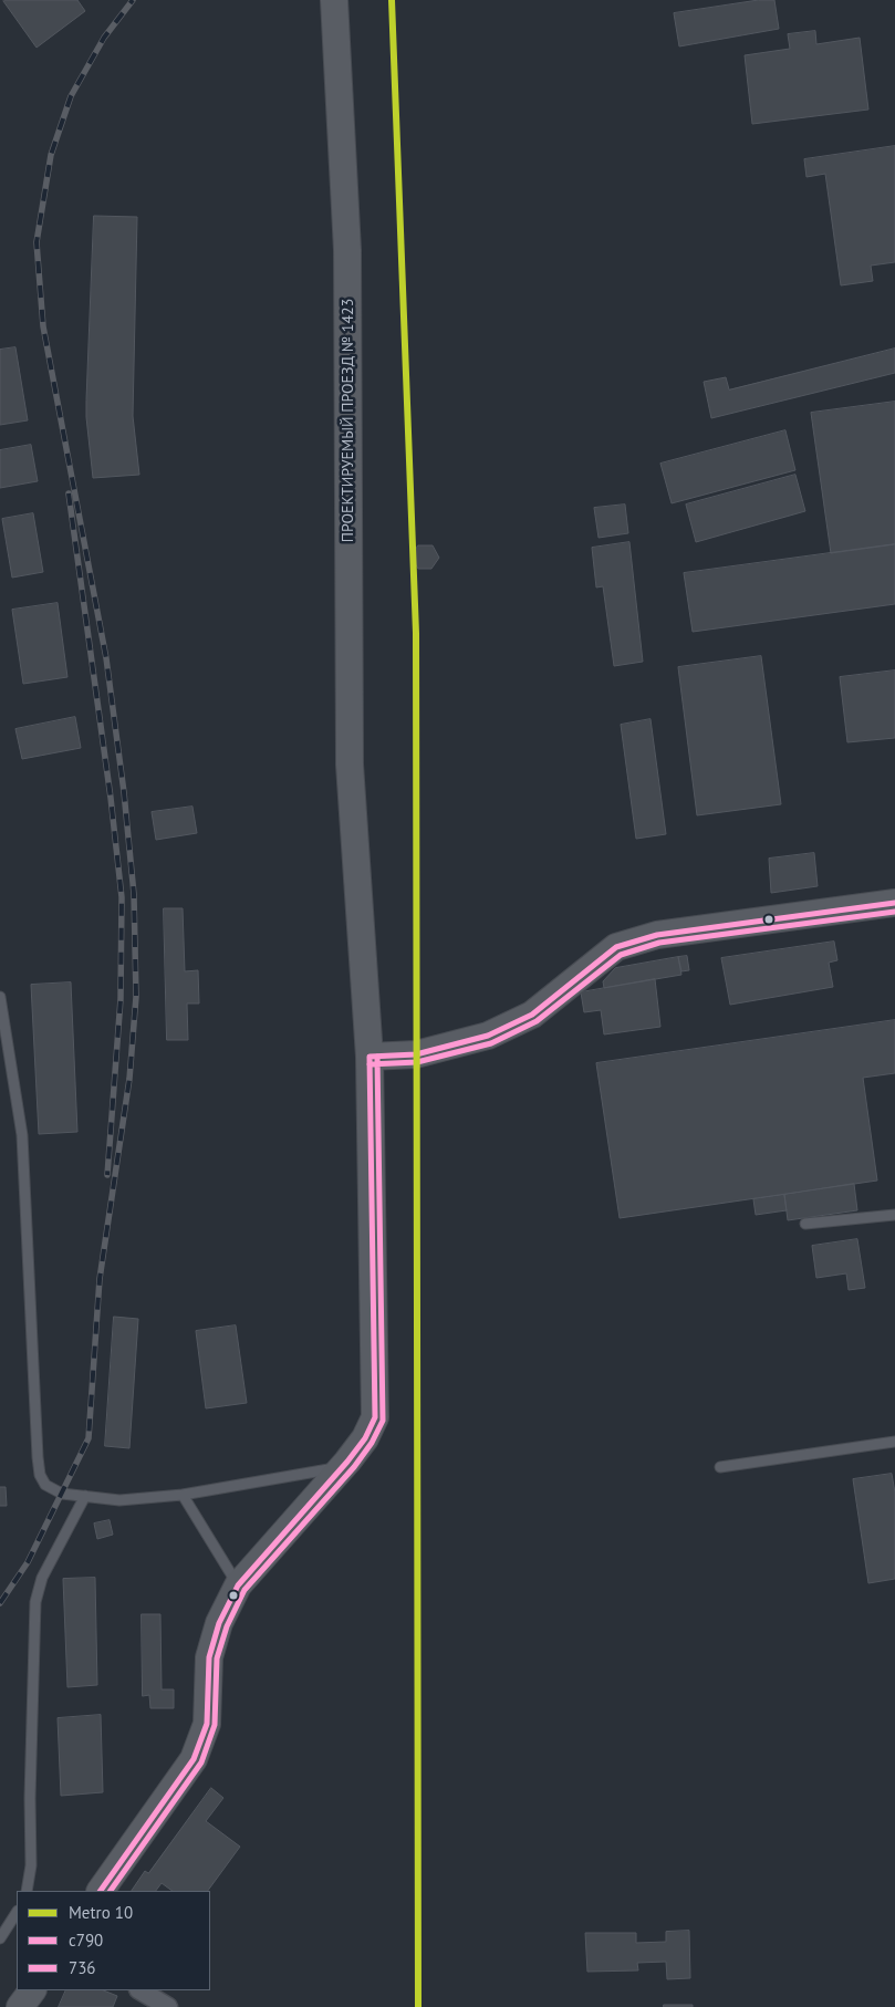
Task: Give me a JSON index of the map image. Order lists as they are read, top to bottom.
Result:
{
  "streets": {
    "main road": ["ПРОЕКТИРУЕМЫЙ ПРОЕЗД № 1423"]
  },
  "lines": ["metro line 10", "transit line с790", "transit line 736"],
  "legend": ["Metro 10", "с790", "736"]
}
